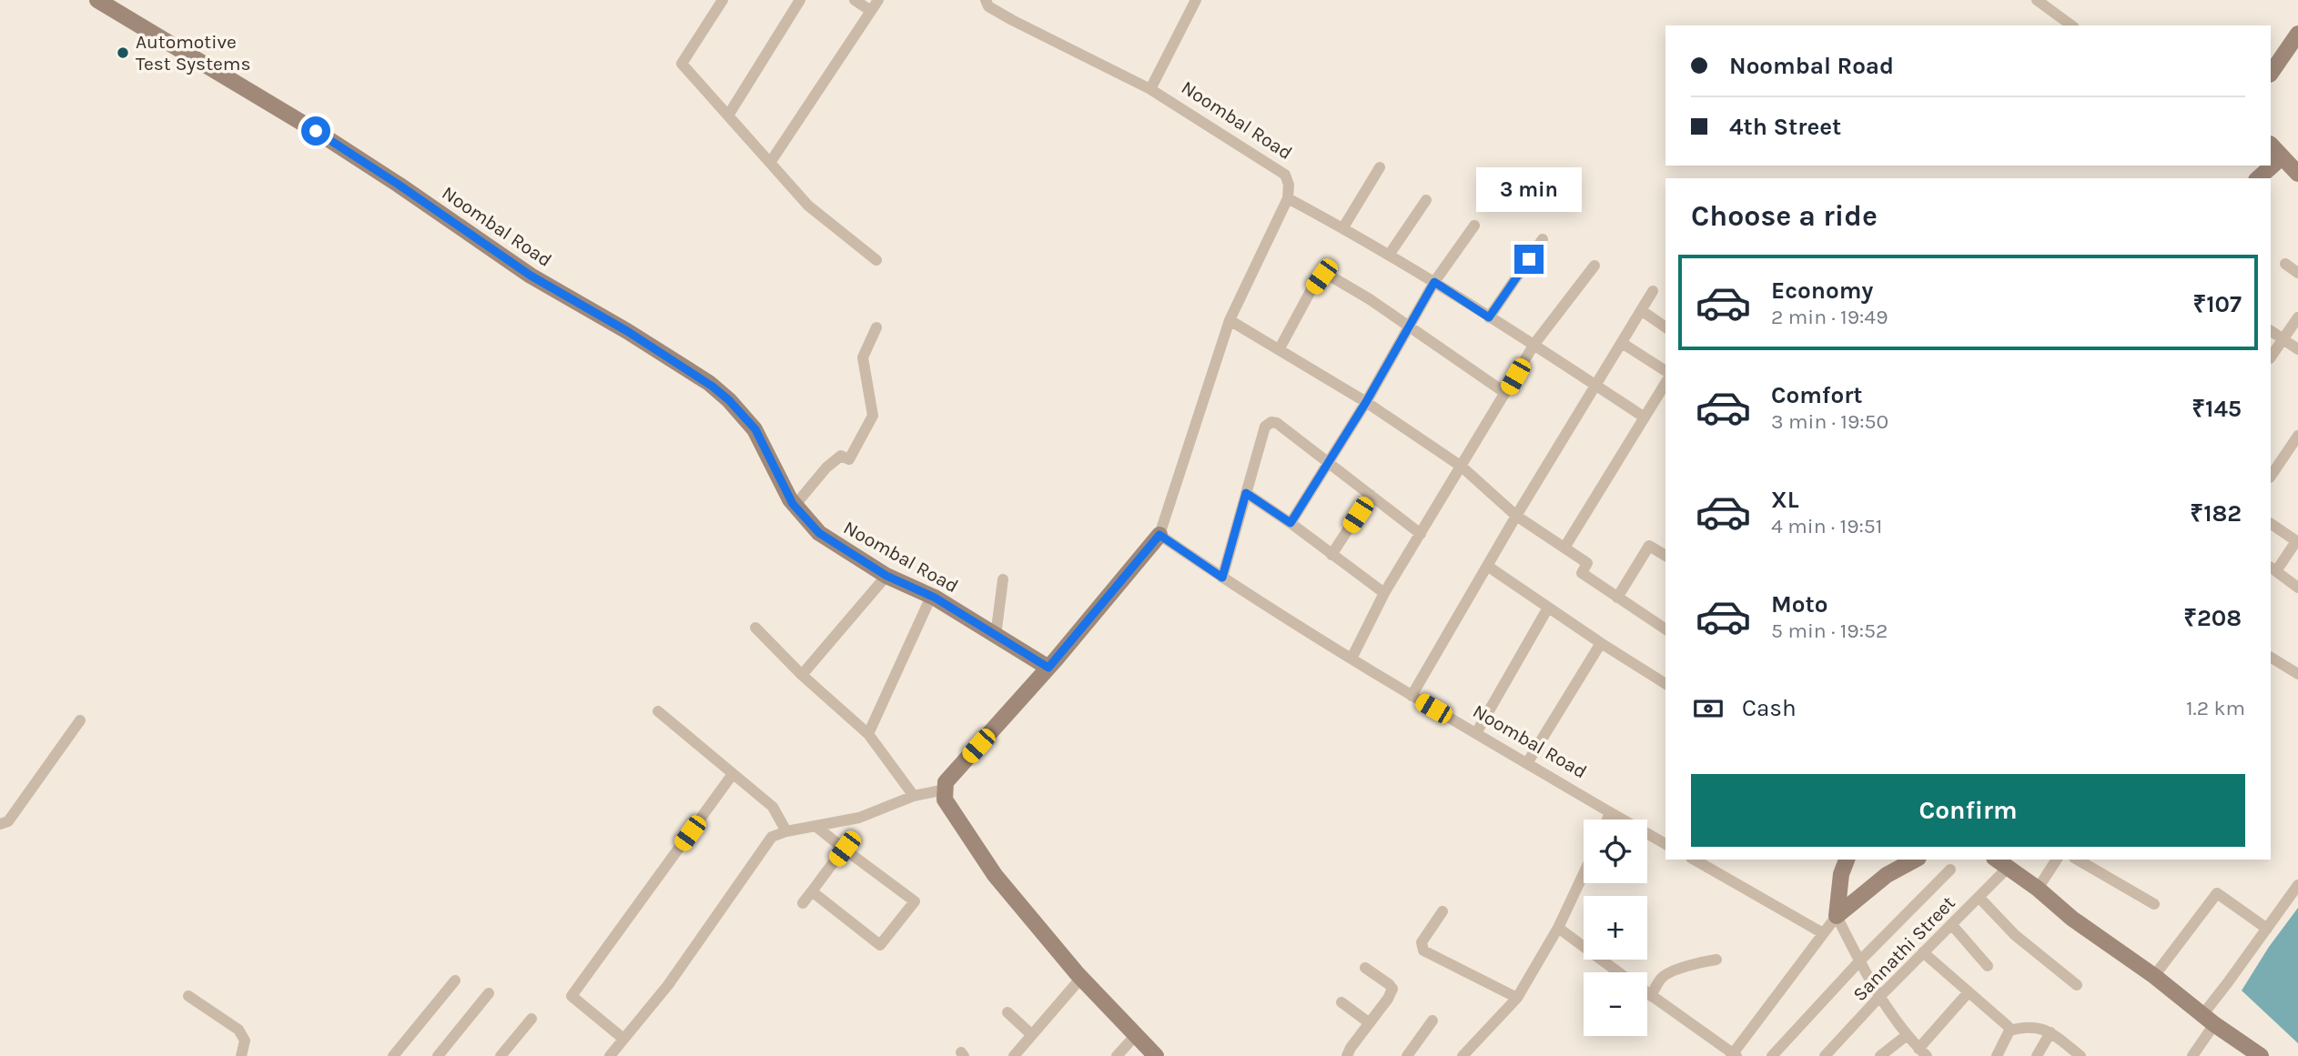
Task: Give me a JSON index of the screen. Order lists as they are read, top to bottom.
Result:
{
  "streets": {
    "street": ["Noombal Road", "Sannathi Street"]
  },
  "places": ["Automotive Test Systems"],
  "page": {
    "banner": ["Noombal Road", "4th Street"],
    "bubble": "3 min",
    "heading": "Choose a ride",
    "list": [
      {
        "name": "Economy",
        "note": "2 min · 19:49",
        "value": "₹107"
      },
      {
        "name": "Comfort",
        "note": "3 min · 19:50",
        "value": "₹145"
      },
      {
        "name": "XL",
        "note": "4 min · 19:51",
        "value": "₹182"
      },
      {
        "name": "Moto",
        "note": "5 min · 19:52",
        "value": "₹208"
      }
    ],
    "pay": ["Cash", "1.2 km"],
    "buttons": "Confirm",
    "map_buttons": ["+", "−"]
  }
}
